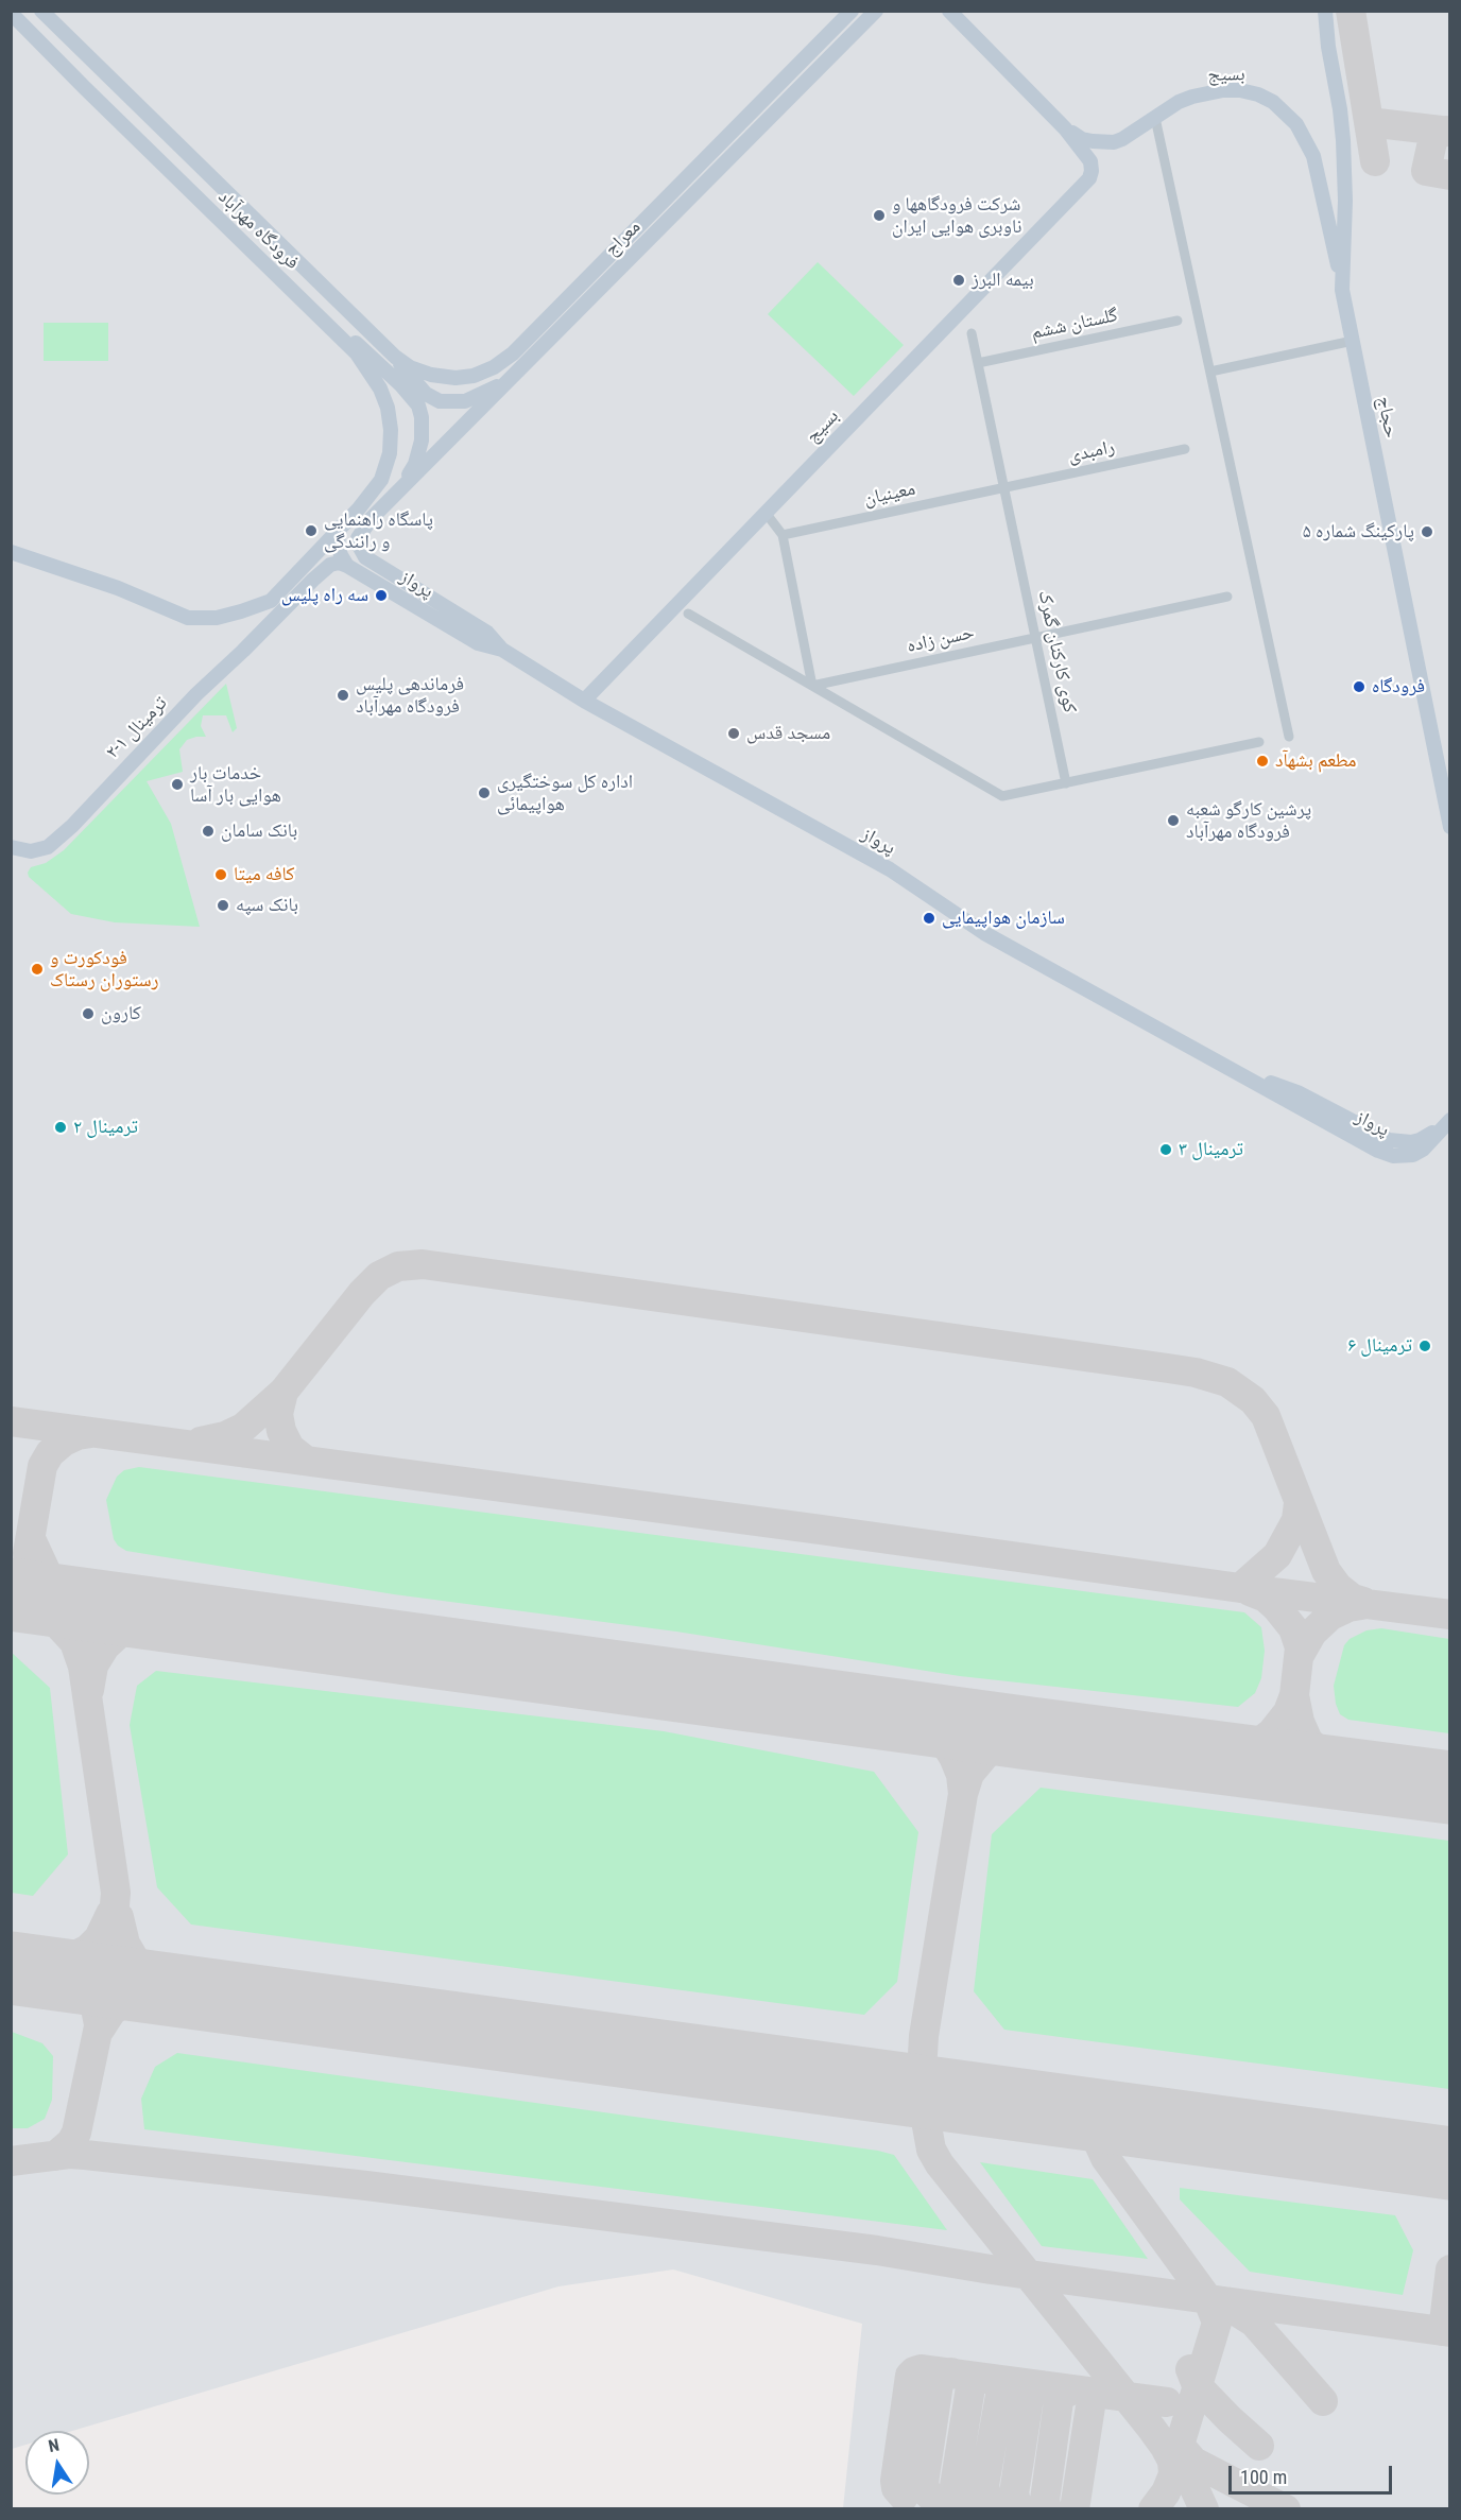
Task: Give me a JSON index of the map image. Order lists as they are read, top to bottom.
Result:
{
  "streets": {
    "main road": [
      "بسیج",
      "فرودگاه مهرآباد",
      "معراج",
      "حجاج",
      "پرواز",
      "ترمینال ۱-۲"
    ],
    "street": [
      "گلستان ششم",
      "رامبدی",
      "معینیان",
      "حسن زاده",
      "کوی کارکنان گمرک"
    ]
  },
  "crossings": [
    ["بسیج", "حجاج"],
    ["بسیج", "پرواز"],
    ["فرودگاه مهرآباد", "معراج"],
    ["معراج", "پرواز"],
    ["گلستان ششم", "کوی کارکنان گمرک"],
    ["رامبدی", "معینیان"],
    ["رامبدی", "کوی کارکنان گمرک"],
    ["معینیان", "کوی کارکنان گمرک"],
    ["حسن زاده", "کوی کارکنان گمرک"]
  ],
  "places": [
    "شرکت فرودگاهها و ناوبری هوایی ایران",
    "بیمه البرز",
    "پاسگاه راهنمایی و رانندگی",
    "پارکینگ شماره ۵",
    "سه راه پلیس",
    "فرودگاه",
    "فرماندهی پلیس فرودگاه مهرآباد",
    "مسجد قدس",
    "مطعم بشهآد",
    "خدمات بار هوایی بار آسا",
    "اداره کل سوختگیری هواپیمائی",
    "پرشین کارگو شعبه فرودگاه مهرآباد",
    "بانک سامان",
    "کافه میتا",
    "بانک سپه",
    "سازمان هواپیمایی",
    "فودکورت و رستوران رستاک",
    "کارون",
    "ترمینال ۲",
    "ترمینال ۳",
    "ترمینال ۶"
  ],
  "scale_bar": "100 m",
  "north": "top"
}
